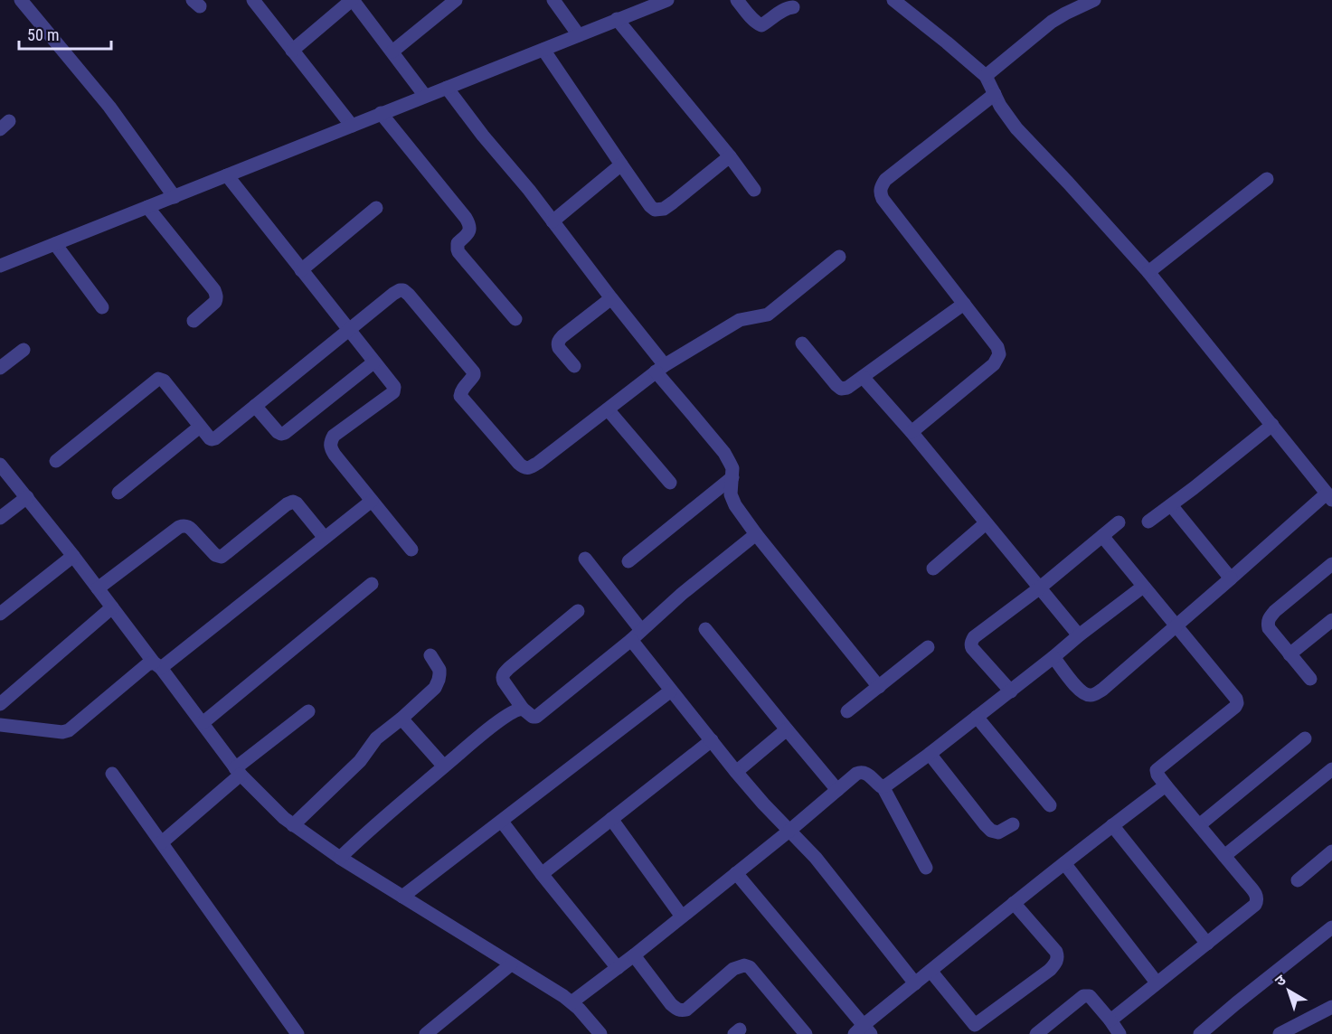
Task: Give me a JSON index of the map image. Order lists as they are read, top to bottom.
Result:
{
  "scale_bar": "50 m",
  "north": "top left"
}
